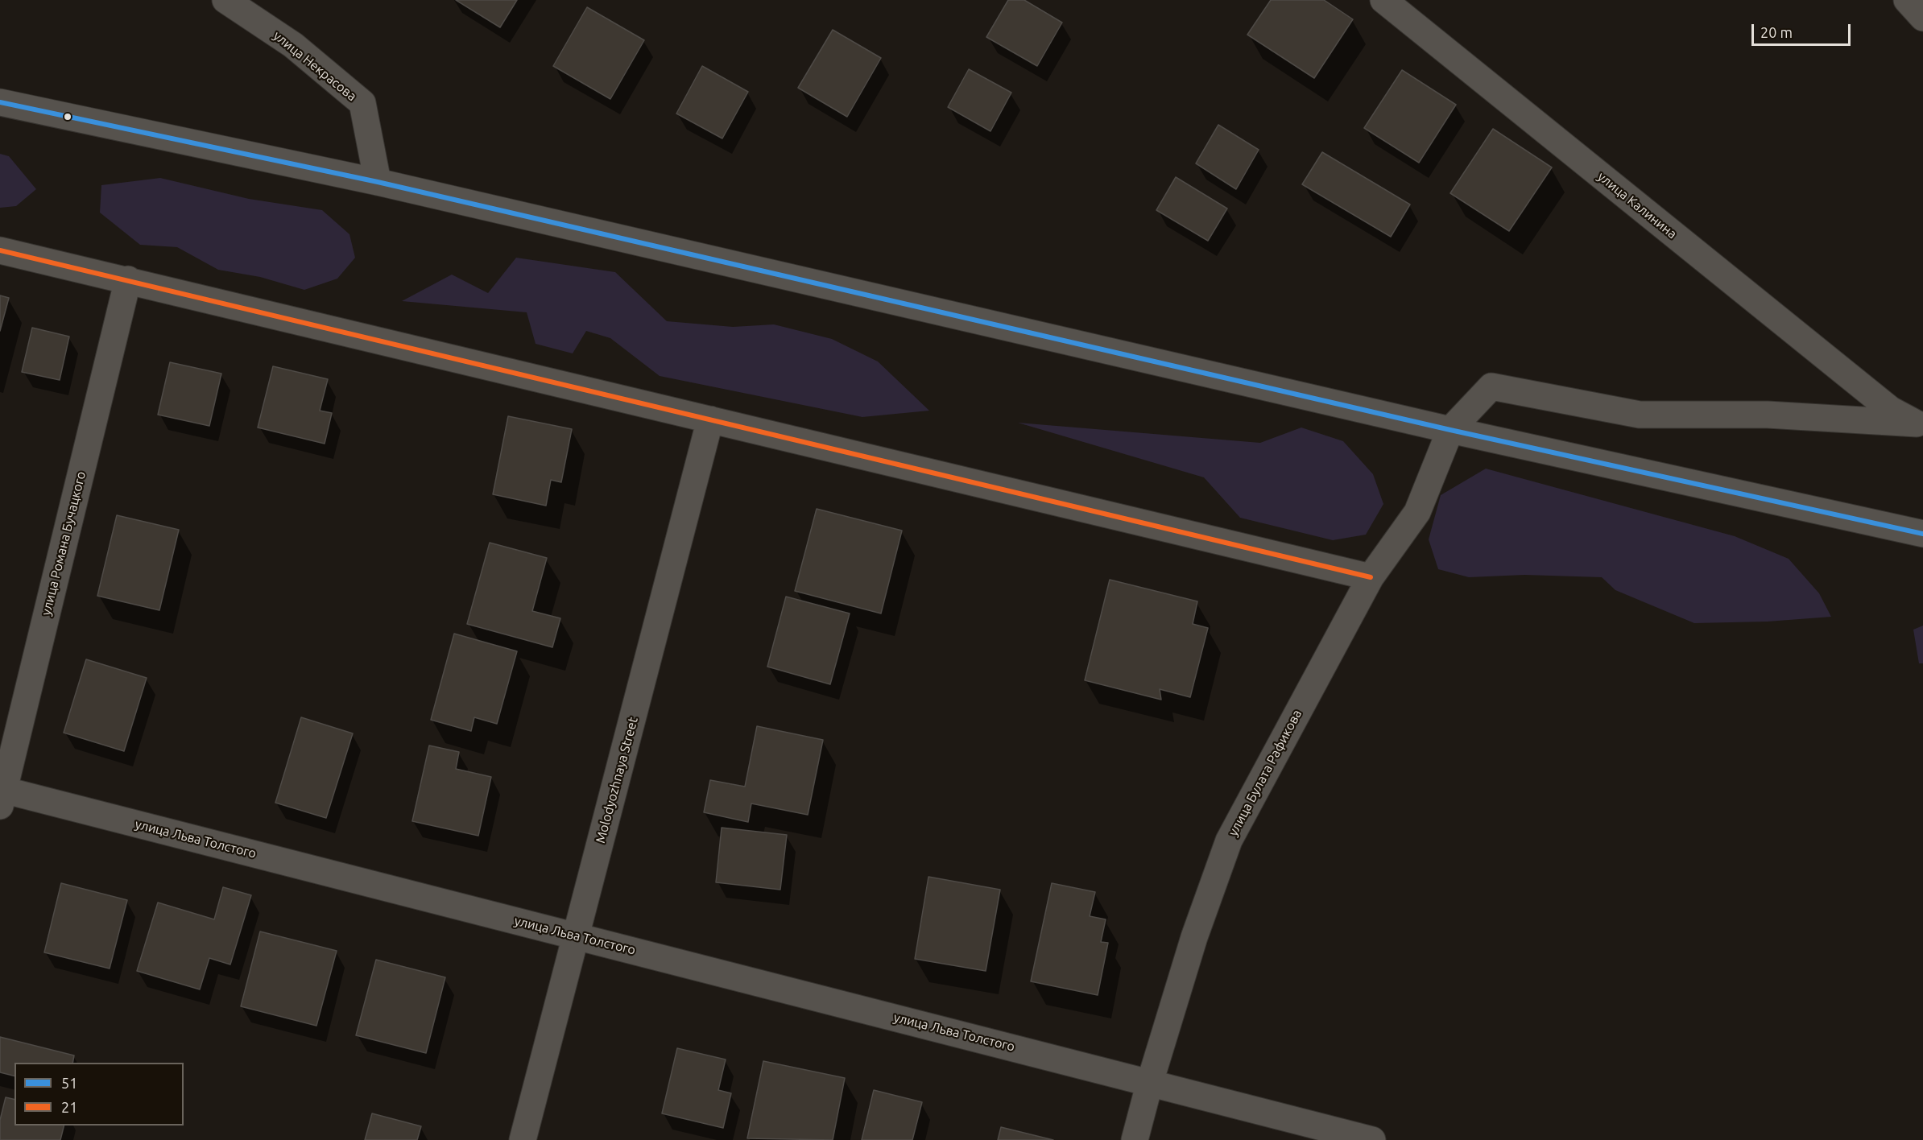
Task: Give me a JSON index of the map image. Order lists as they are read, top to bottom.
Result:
{
  "streets": {
    "street": [
      "улица Некрасова",
      "улица Калинина",
      "улица Романа Бучацкого",
      "улица Булата Рафикова",
      "Molodyozhnaya Street",
      "улица Льва Толстого"
    ]
  },
  "crossings": [
    ["улица Романа Бучацкого", "улица Льва Толстого"],
    ["улица Булата Рафикова", "улица Льва Толстого"],
    ["Molodyozhnaya Street", "улица Льва Толстого"]
  ],
  "lines": ["transit line 51", "transit line 21"],
  "legend": ["51", "21"],
  "scale_bar": "20 m"
}
